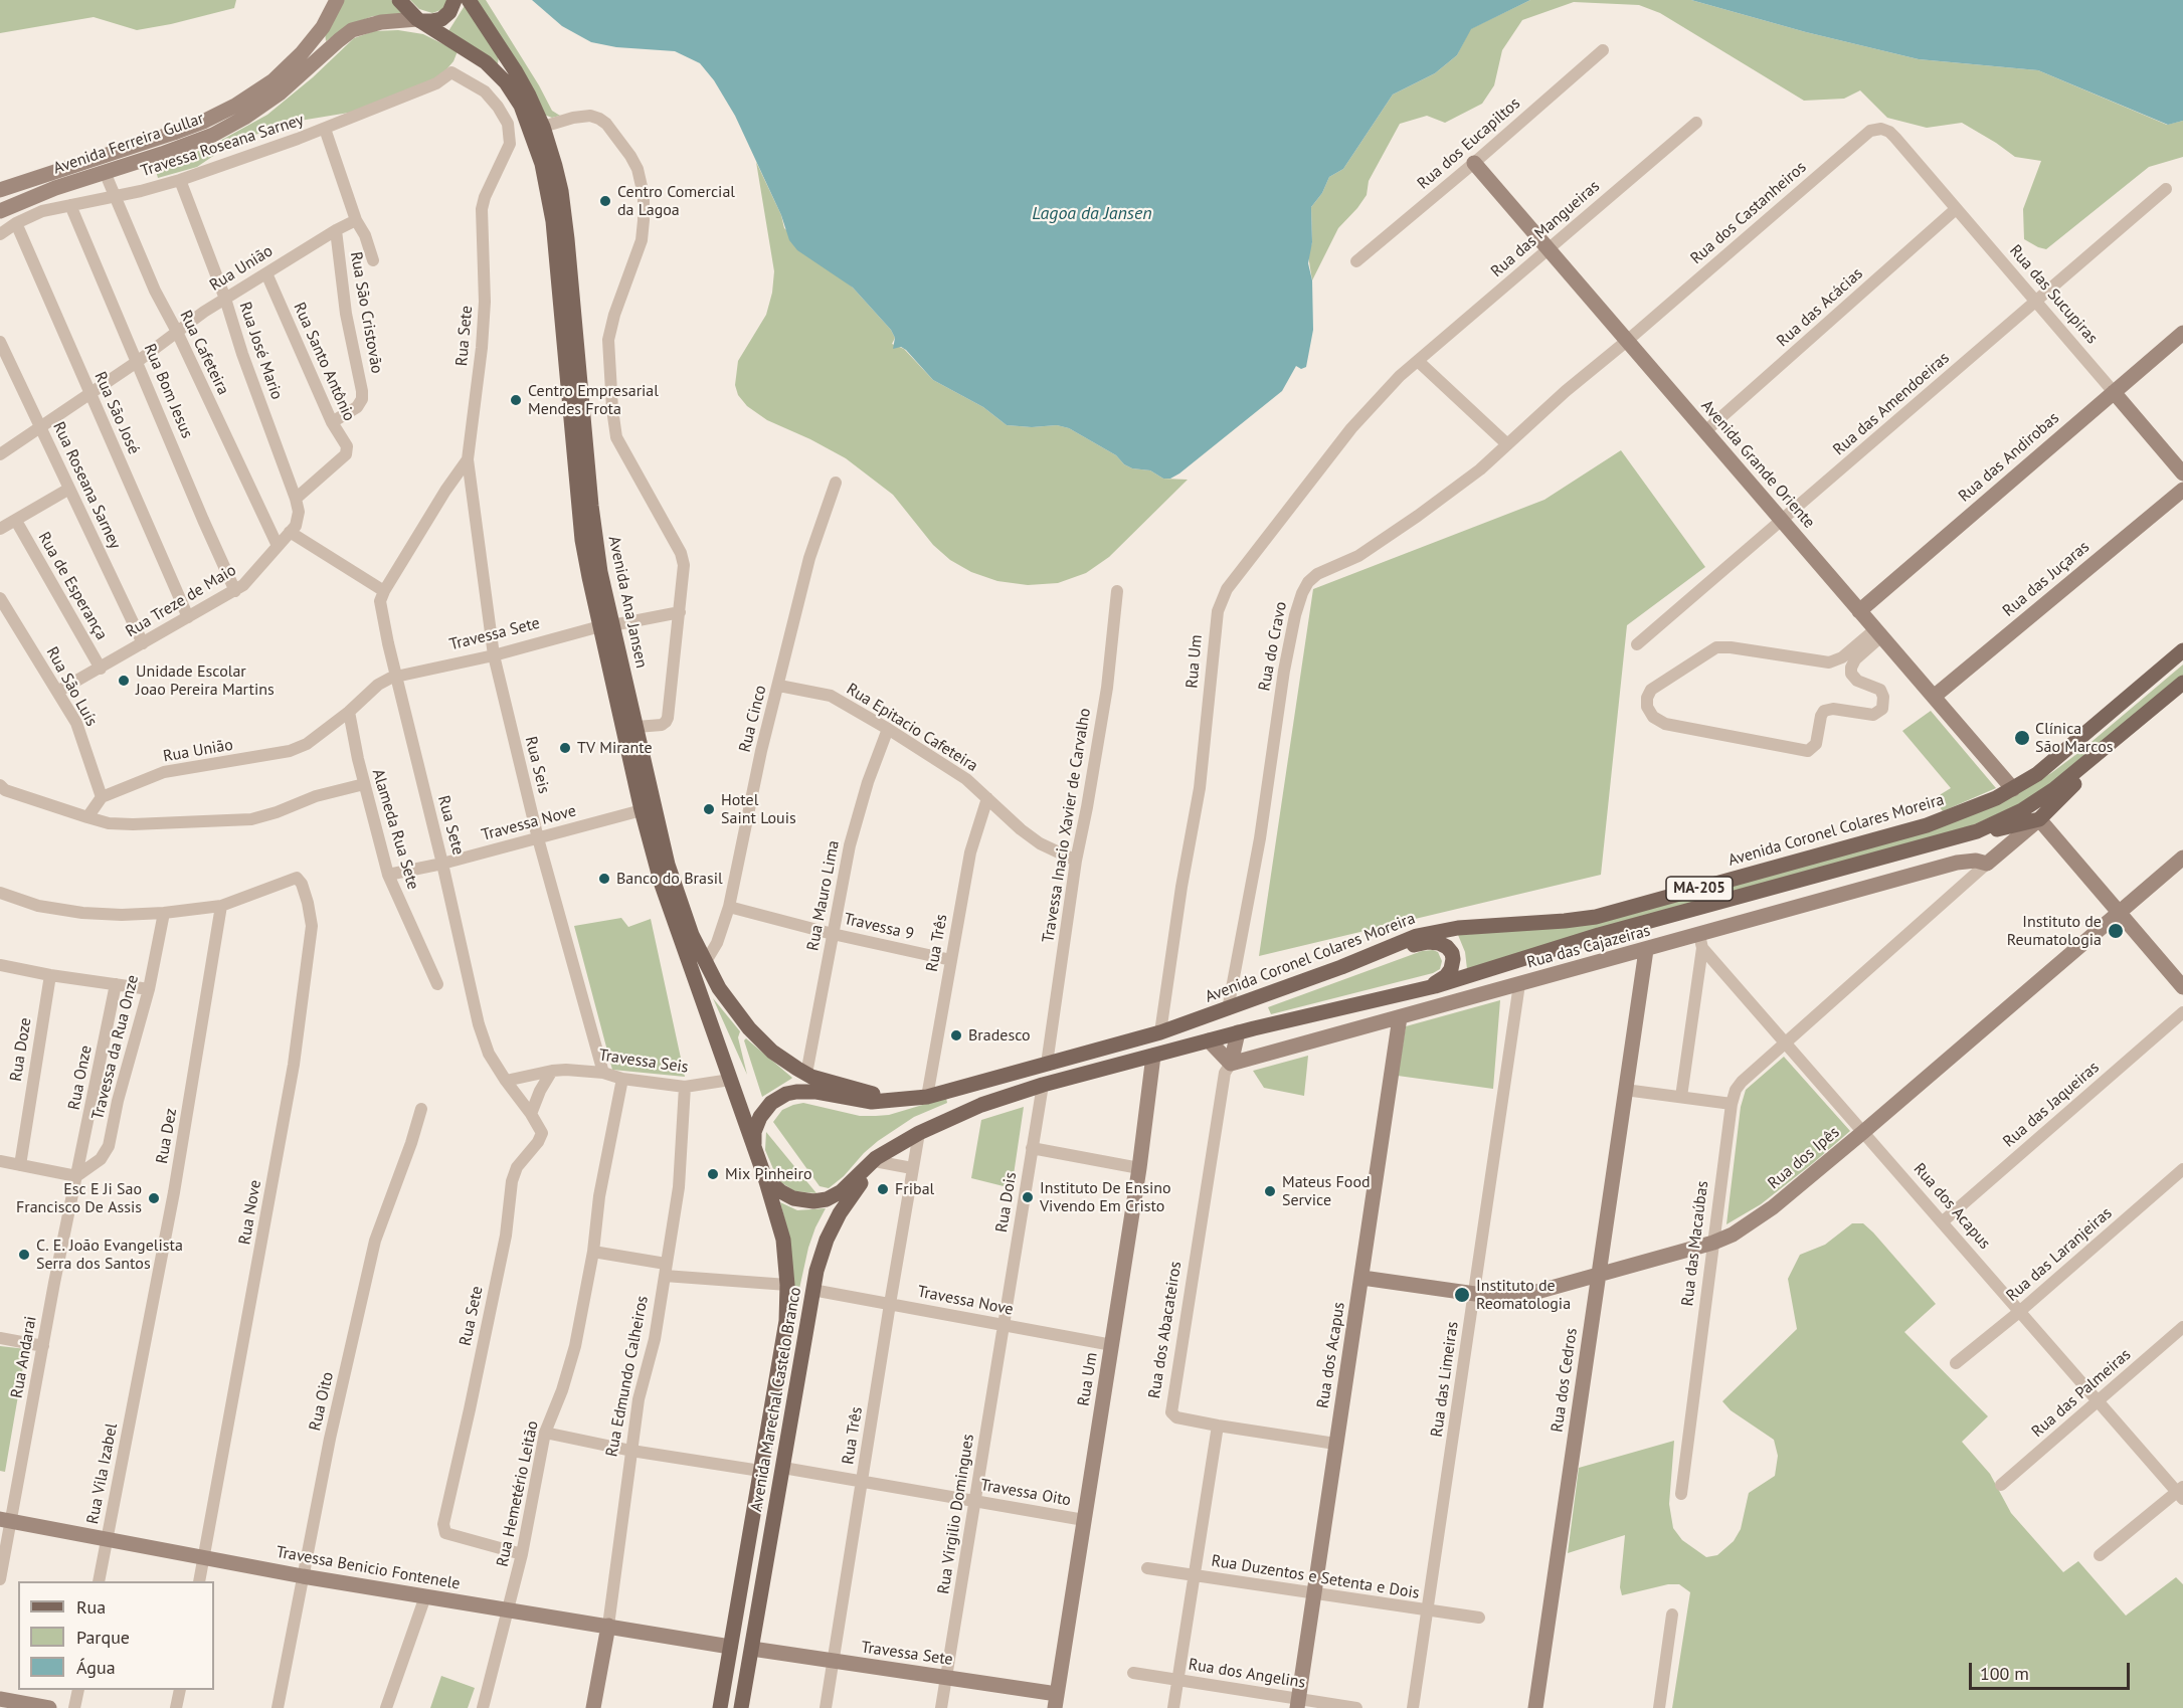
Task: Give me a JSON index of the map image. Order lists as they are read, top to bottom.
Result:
{
  "streets": {
    "main road": [
      "Avenida Ana Jansen",
      "Avenida Coronel Colares Moreira",
      "MA-205",
      "Avenida Marechal Castelo Branco"
    ],
    "street": [
      "Avenida Ferreira Gullar",
      "Rua dos Eucapiltos",
      "Travessa Roseana Sarney",
      "Rua dos Castanheiros",
      "Rua das Mangueiras",
      "Rua União",
      "Rua das Sucupiras",
      "Rua das Acácias",
      "Rua São Cristovão",
      "Rua Sete",
      "Rua José Mario",
      "Rua Cafeteira",
      "Rua Santo Antônio",
      "Rua Bom Jesus",
      "Rua das Amendoeiras",
      "Rua São José",
      "Rua das Andirobas",
      "Avenida Grande Oriente",
      "Rua Roseana Sarney",
      "Rua das Juçaras",
      "Rua de Esperança",
      "Rua Treze de Maio",
      "Travessa Sete",
      "Rua do Cravo",
      "Rua Um",
      "Rua São Luís",
      "Rua Cinco",
      "Rua Epitacio Cafeteira",
      "Rua Seis",
      "Travessa Nove",
      "Travessa Inacio Xavier de Carvalho",
      "Alameda Rua Sete",
      "Rua Mauro Lima",
      "Travessa 9",
      "Rua Três",
      "Rua das Cajazeiras",
      "Travessa da Rua Onze",
      "Rua Doze",
      "Travessa Seis",
      "Rua Onze",
      "Rua das Jaqueiras",
      "Rua Dez",
      "Rua dos Ipês",
      "Rua Dois",
      "Rua dos Acapus",
      "Rua Nove",
      "Rua das Macaúbas",
      "Rua das Laranjeiras",
      "Rua dos Abacateiros",
      "Rua Andarai",
      "Rua Edmundo Calheiros",
      "Rua das Limeiras",
      "Rua dos Cedros",
      "Rua das Palmeiras",
      "Rua Oito",
      "Rua Vila Izabel",
      "Travessa Oito",
      "Rua Hemetério Leitão",
      "Rua Virgilio Domingues",
      "Travessa Benicio Fontenele",
      "Rua Duzentos e Setenta e Dois",
      "Rua dos Angelins"
    ]
  },
  "crossings": [
    ["Avenida Ferreira Gullar", "Rua Cafeteira"],
    ["Avenida Ferreira Gullar", "Avenida Ana Jansen"],
    ["Rua dos Eucapiltos", "Avenida Grande Oriente"],
    ["Travessa Roseana Sarney", "Rua Sete"],
    ["Travessa Roseana Sarney", "Rua José Mario"],
    ["Travessa Roseana Sarney", "Rua Cafeteira"],
    ["Travessa Roseana Sarney", "Rua Bom Jesus"],
    ["Travessa Roseana Sarney", "Rua São José"],
    ["Rua dos Castanheiros", "Rua das Sucupiras"],
    ["Rua dos Castanheiros", "Avenida Grande Oriente"],
    ["Rua dos Castanheiros", "Rua do Cravo"],
    ["Rua das Mangueiras", "Avenida Grande Oriente"],
    ["Rua das Mangueiras", "Rua Um"],
    ["Rua União", "Rua São Cristovão"],
    ["Rua União", "Rua Sete"],
    ["Rua União", "Rua José Mario"],
    ["Rua União", "Rua Cafeteira"],
    ["Rua União", "Rua Santo Antônio"],
    ["Rua União", "Rua Bom Jesus"],
    ["Rua União", "Rua São José"],
    ["Rua União", "Rua Roseana Sarney"],
    ["Rua União", "Travessa Sete"],
    ["Rua União", "Rua São Luís"],
    ["Rua União", "Alameda Rua Sete"],
    ["Rua das Sucupiras", "Rua das Acácias"],
    ["Rua das Sucupiras", "Rua das Amendoeiras"],
    ["Rua das Sucupiras", "Rua das Andirobas"],
    ["Rua das Acácias", "Avenida Grande Oriente"],
    ["Rua São Cristovão", "Rua Santo Antônio"],
    ["Rua Sete", "Travessa Sete"],
    ["Rua Sete", "Rua Seis"],
    ["Rua Sete", "Travessa Nove"],
    ["Rua Sete", "Travessa Seis"],
    ["Rua Sete", "Rua Hemetério Leitão"],
    ["Rua José Mario", "Rua Santo Antônio"],
    ["Rua José Mario", "Rua Treze de Maio"],
    ["Rua Cafeteira", "Rua Treze de Maio"],
    ["Rua Santo Antônio", "Rua Treze de Maio"],
    ["Rua Bom Jesus", "Rua Treze de Maio"],
    ["Rua das Amendoeiras", "Avenida Grande Oriente"],
    ["Rua São José", "Rua Treze de Maio"],
    ["Rua das Andirobas", "Avenida Grande Oriente"],
    ["Avenida Grande Oriente", "Rua das Juçaras"],
    ["Avenida Grande Oriente", "Rua do Cravo"],
    ["Avenida Grande Oriente", "Avenida Coronel Colares Moreira"],
    ["Rua Roseana Sarney", "Rua Treze de Maio"],
    ["Rua de Esperança", "Rua Treze de Maio"],
    ["Rua Treze de Maio", "Rua São Luís"],
    ["Avenida Ana Jansen", "Travessa Sete"],
    ["Avenida Ana Jansen", "Rua Cinco"],
    ["Avenida Ana Jansen", "Travessa Nove"],
    ["Avenida Ana Jansen", "Avenida Coronel Colares Moreira"],
    ["Avenida Ana Jansen", "Rua Mauro Lima"],
    ["Avenida Ana Jansen", "Rua Três"],
    ["Avenida Ana Jansen", "Travessa Seis"],
    ["Avenida Ana Jansen", "Avenida Marechal Castelo Branco"],
    ["Travessa Sete", "Rua Um"],
    ["Travessa Sete", "Rua Seis"],
    ["Travessa Sete", "Rua Três"],
    ["Travessa Sete", "Avenida Marechal Castelo Branco"],
    ["Travessa Sete", "Rua Virgilio Domingues"],
    ["Rua do Cravo", "Avenida Coronel Colares Moreira"],
    ["Rua Um", "Travessa Nove"],
    ["Rua Um", "Avenida Coronel Colares Moreira"],
    ["Rua Um", "Travessa Oito"],
    ["Rua Cinco", "Rua Epitacio Cafeteira"],
    ["Rua Cinco", "Travessa 9"],
    ["Rua Epitacio Cafeteira", "Travessa Inacio Xavier de Carvalho"],
    ["Rua Epitacio Cafeteira", "Rua Mauro Lima"],
    ["Rua Epitacio Cafeteira", "Rua Três"],
    ["Rua Seis", "Travessa Nove"],
    ["Rua Seis", "Travessa Seis"],
    ["Travessa Nove", "Alameda Rua Sete"],
    ["Travessa Nove", "Rua Três"],
    ["Travessa Nove", "Rua Dois"],
    ["Travessa Nove", "Avenida Marechal Castelo Branco"],
    ["Travessa Nove", "Rua Virgilio Domingues"],
    ["Travessa Inacio Xavier de Carvalho", "Avenida Coronel Colares Moreira"],
    ["Avenida Coronel Colares Moreira", "Rua Três"],
    ["Avenida Coronel Colares Moreira", "Avenida Marechal Castelo Branco"],
    ["Rua Mauro Lima", "Travessa 9"],
    ["Travessa 9", "Rua Três"],
    ["Rua Três", "Avenida Marechal Castelo Branco"],
    ["Rua Três", "Travessa Oito"],
    ["Rua das Cajazeiras", "Rua dos Acapus"],
    ["Rua das Cajazeiras", "Rua dos Abacateiros"],
    ["Rua das Cajazeiras", "Rua das Limeiras"],
    ["Rua das Cajazeiras", "Rua dos Cedros"],
    ["Travessa da Rua Onze", "Rua Onze"],
    ["Travessa da Rua Onze", "Rua Andarai"],
    ["Travessa Seis", "Rua Edmundo Calheiros"],
    ["Travessa Seis", "Rua Hemetério Leitão"],
    ["Rua Onze", "Rua Andarai"],
    ["Rua das Jaqueiras", "Rua dos Acapus"],
    ["Rua Dez", "Rua Nove"],
    ["Rua Dez", "Rua Vila Izabel"],
    ["Rua dos Ipês", "Rua dos Acapus"],
    ["Rua dos Ipês", "Rua das Macaúbas"],
    ["Rua dos Ipês", "Rua das Limeiras"],
    ["Rua dos Ipês", "Rua dos Cedros"],
    ["Rua Dois", "Rua Virgilio Domingues"],
    ["Rua dos Acapus", "Rua das Laranjeiras"],
    ["Rua dos Acapus", "Rua das Palmeiras"],
    ["Rua dos Acapus", "Rua Duzentos e Setenta e Dois"],
    ["Rua dos Acapus", "Rua dos Angelins"],
    ["Rua Nove", "Travessa Benicio Fontenele"],
    ["Rua Andarai", "Travessa Benicio Fontenele"],
    ["Rua Edmundo Calheiros", "Travessa Benicio Fontenele"],
    ["Rua das Limeiras", "Rua Duzentos e Setenta e Dois"],
    ["Avenida Marechal Castelo Branco", "Travessa Oito"],
    ["Avenida Marechal Castelo Branco", "Travessa Benicio Fontenele"],
    ["Rua Oito", "Travessa Benicio Fontenele"],
    ["Rua Vila Izabel", "Travessa Benicio Fontenele"],
    ["Travessa Oito", "Rua Virgilio Domingues"],
    ["Rua Hemetério Leitão", "Travessa Benicio Fontenele"]
  ],
  "water": ["Lagoa da Jansen"],
  "places": [
    "Centro Comercial da Lagoa",
    "Centro Empresarial Mendes Frota",
    "Unidade Escolar Joao Pereira Martins",
    "Clínica São Marcos",
    "TV Mirante",
    "Hotel Saint Louis",
    "Banco do Brasil",
    "Instituto de Reumatologia",
    "Bradesco",
    "Mix Pinheiro",
    "Fribal",
    "Mateus Food Service",
    "Instituto De Ensino Vivendo Em Cristo",
    "Esc E Ji Sao Francisco De Assis",
    "C. E. João Evangelista Serra dos Santos",
    "Instituto de Reomatologia"
  ],
  "legend": ["Rua", "Parque", "Água"],
  "scale_bar": "100 m"
}
